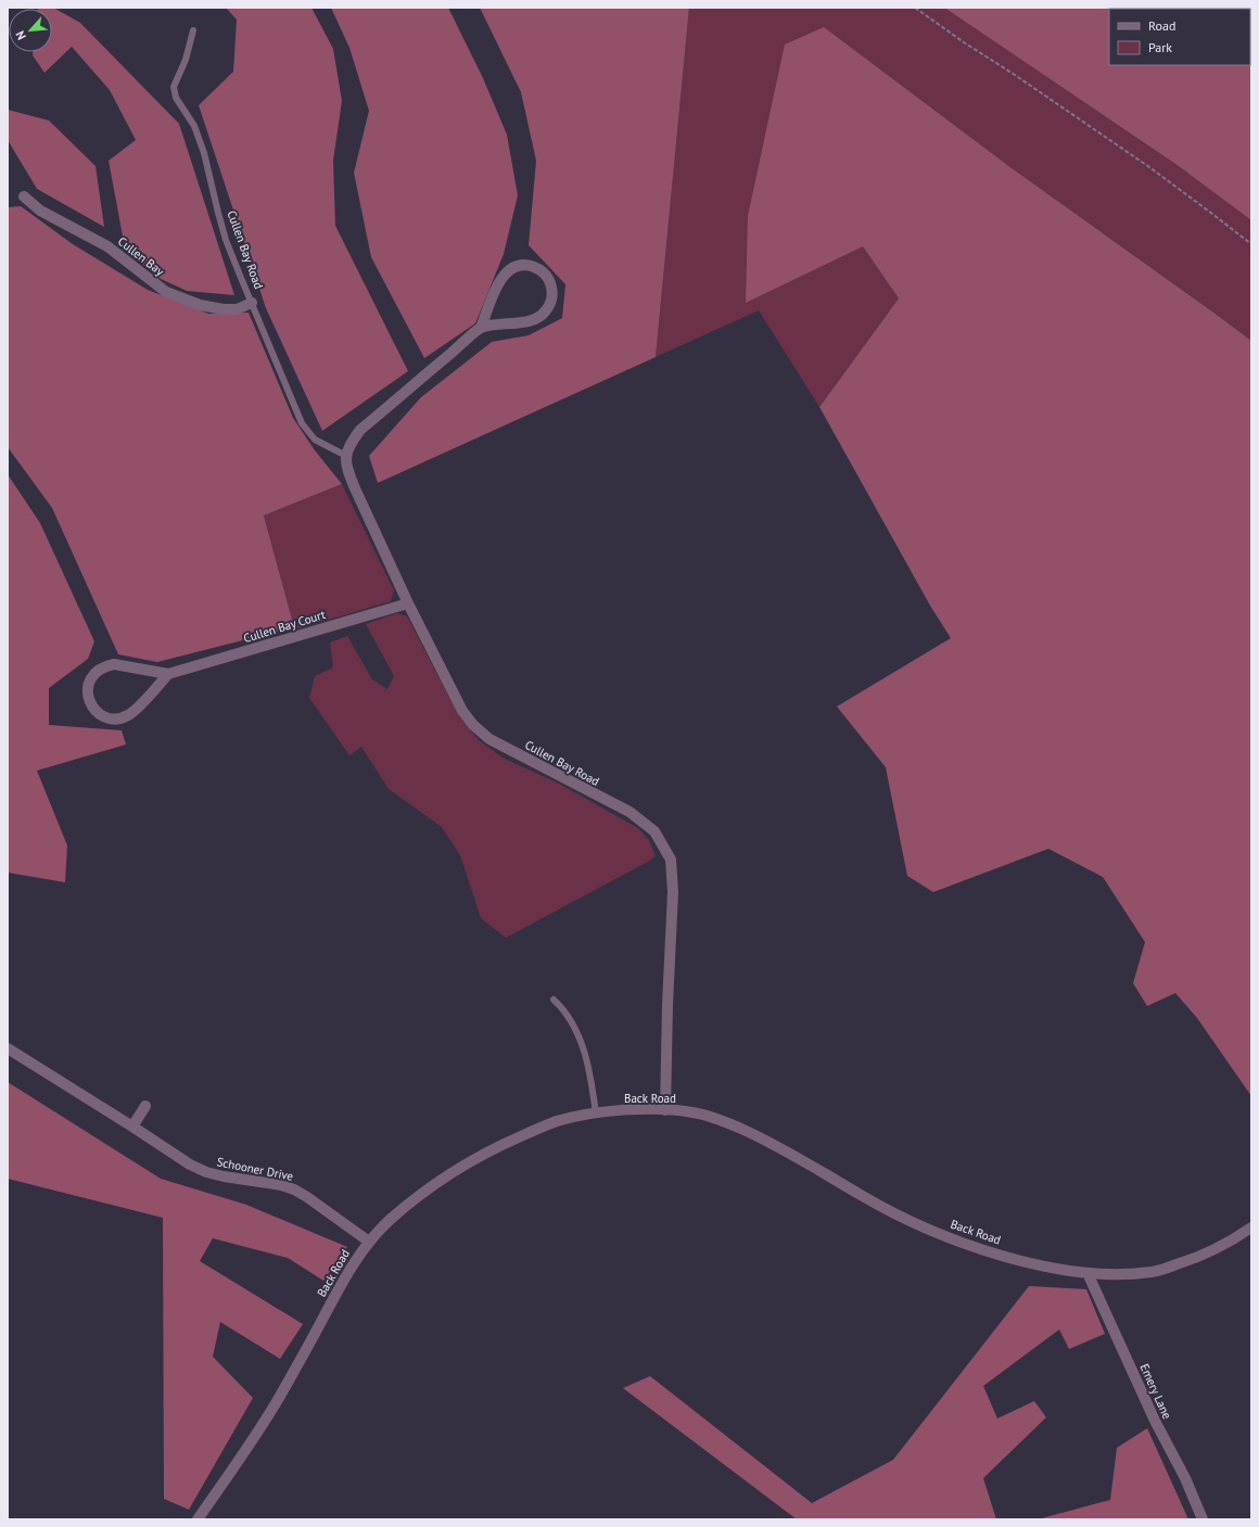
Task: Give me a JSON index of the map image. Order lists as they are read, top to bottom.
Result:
{
  "streets": {
    "street": [
      "Cullen Bay Road",
      "Cullen Bay",
      "Cullen Bay Court",
      "Back Road",
      "Schooner Drive",
      "Emery Lane"
    ]
  },
  "crossings": [
    ["Cullen Bay Road", "Cullen Bay"],
    ["Cullen Bay Road", "Cullen Bay Court"],
    ["Cullen Bay Road", "Back Road"],
    ["Back Road", "Schooner Drive"],
    ["Back Road", "Emery Lane"]
  ],
  "legend": ["Road", "Park"],
  "north": "bottom left"
}
